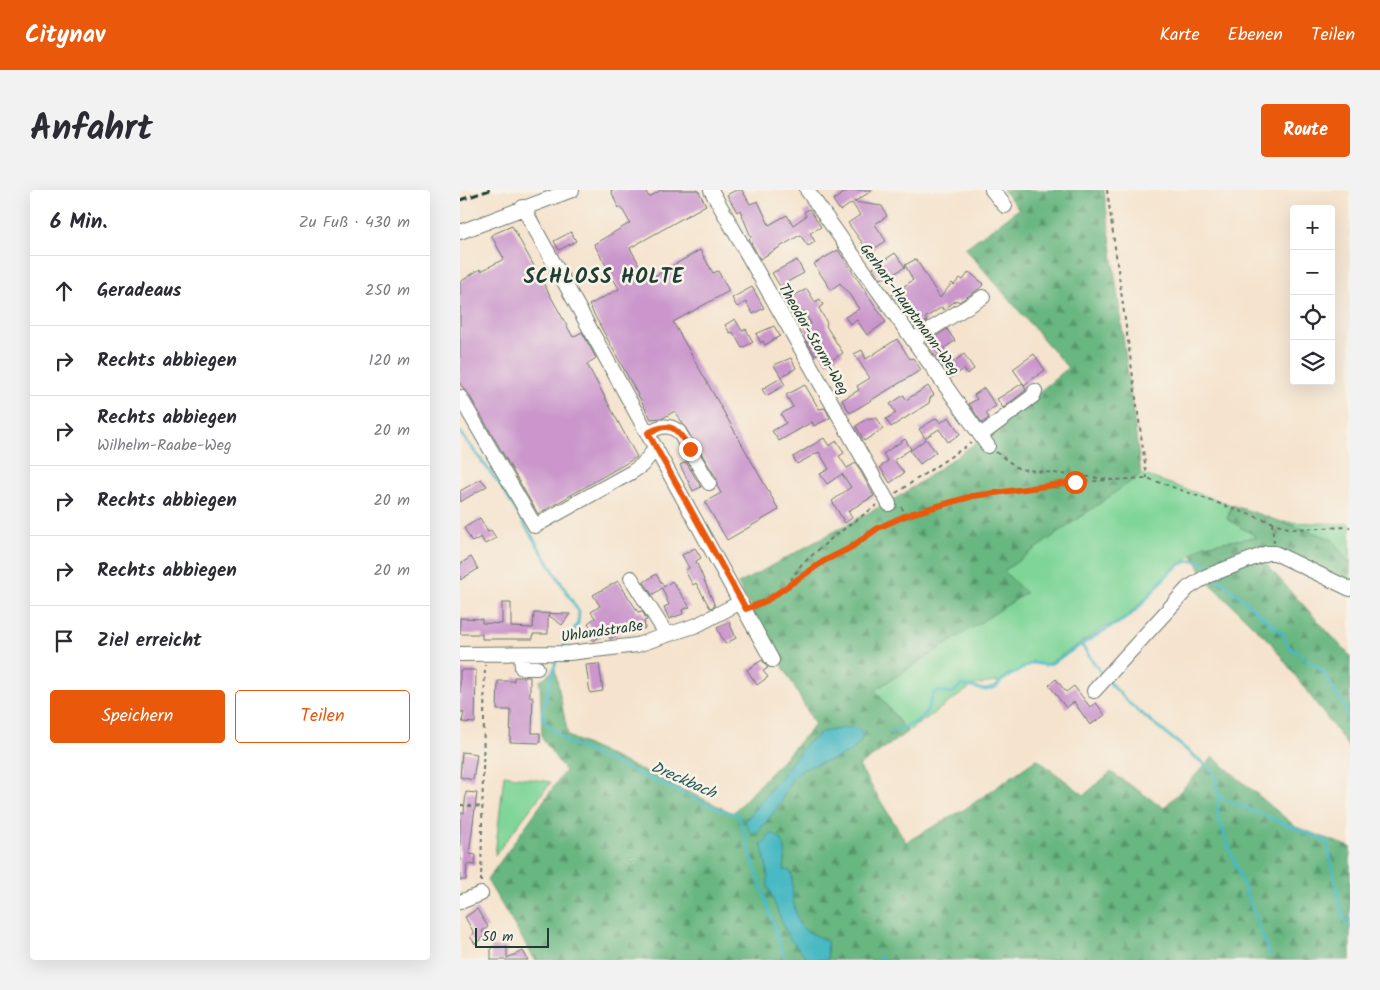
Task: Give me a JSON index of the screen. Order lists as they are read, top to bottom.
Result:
{
  "streets": {
    "street": ["Gerhart-Hauptmann-Weg", "Theodor-Storm-Weg", "Uhlandstraße"]
  },
  "districts": ["SCHLOSS HOLTE"],
  "water": ["Dreckbach"],
  "scale_bar": "50 m",
  "page": {
    "header": "Citynav",
    "nav": ["Karte", "Ebenen", "Teilen"],
    "title": "Anfahrt",
    "buttons": [
      "Route",
      ["Speichern", "Teilen"]
    ],
    "heading": ["6 Min.", "Zu Fuß · 430 m"],
    "map_buttons": ["+", "−"],
    "list": [
      ["Geradeaus", "250 m"],
      ["Rechts abbiegen", "120 m"],
      ["Rechts abbiegen", "Wilhelm-Raabe-Weg", "20 m"],
      ["Rechts abbiegen", "20 m"],
      ["Rechts abbiegen", "20 m"],
      "Ziel erreicht"
    ],
    "scale": "50 m"
  }
}
